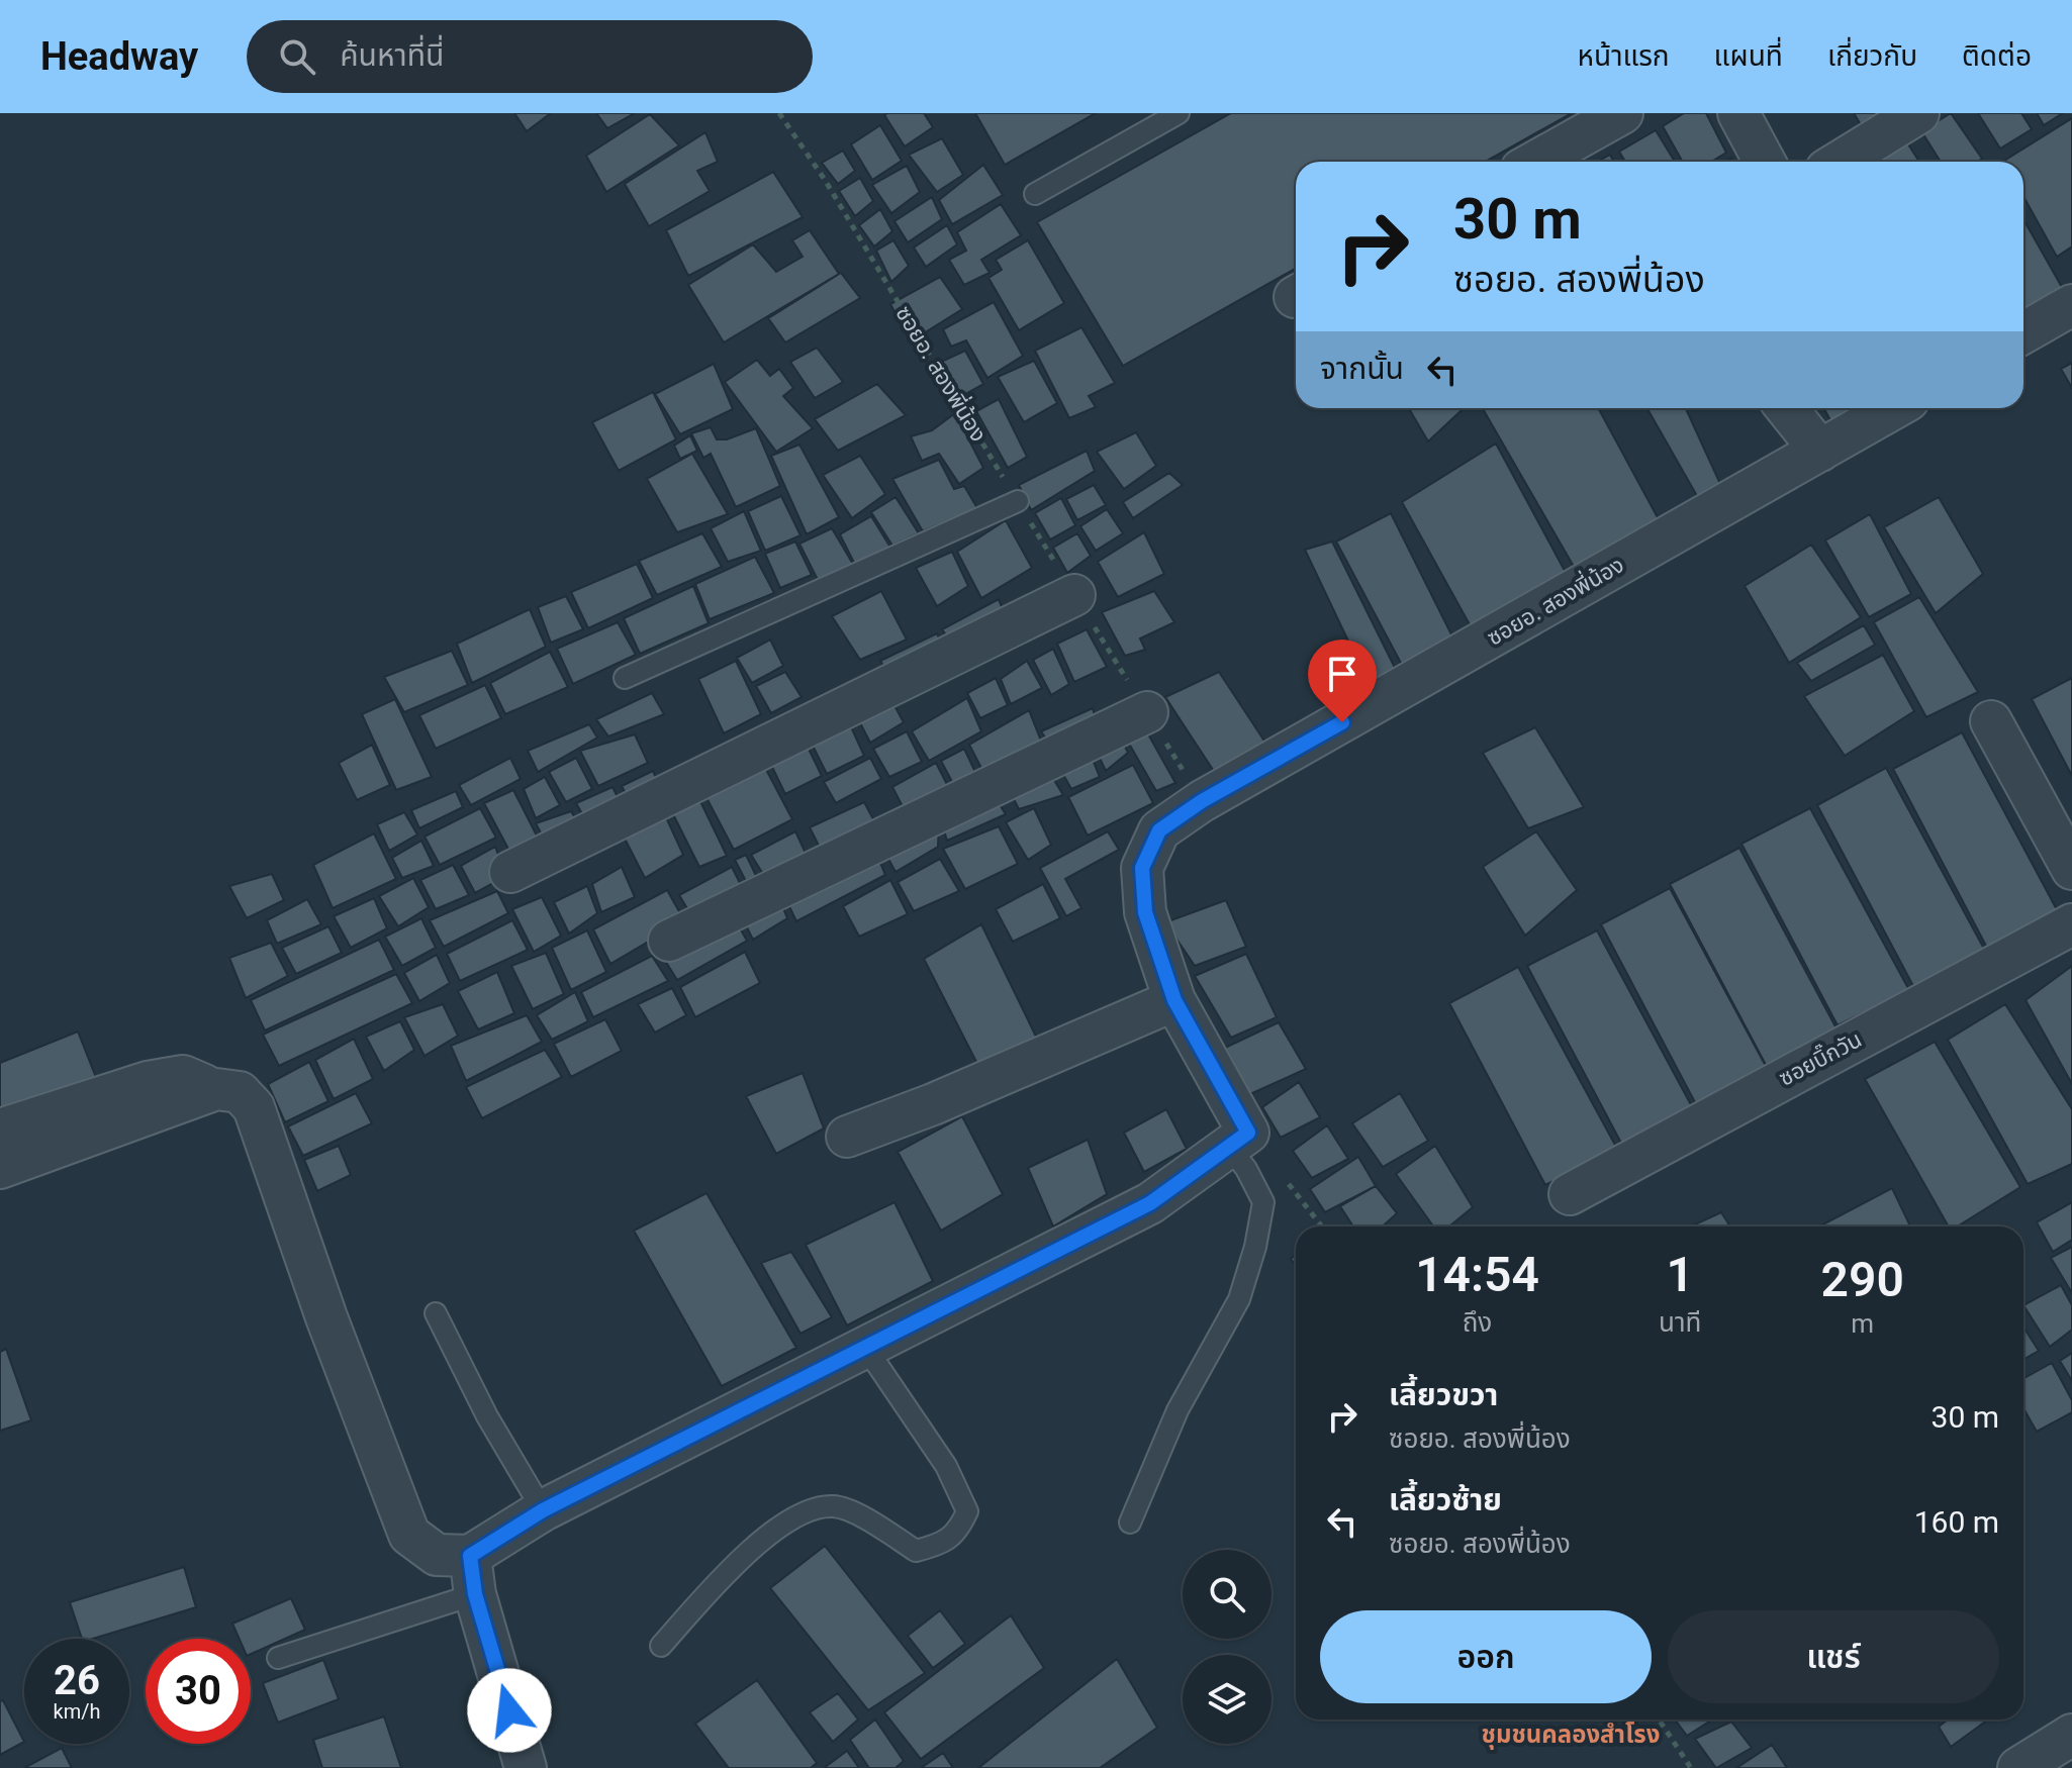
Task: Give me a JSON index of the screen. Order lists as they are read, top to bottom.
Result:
{
  "streets": {
    "street": ["ซอยอ. สองพี่น้อง", "ซอยบิ๊กวัน"]
  },
  "districts": ["ชุมชนคลองสำโรง"],
  "page": {
    "header": "Headway",
    "search": "ค้นหาที่นี่",
    "nav": [
      "หน้าแรก",
      "แผนที่",
      "เกี่ยวกับ",
      "ติดต่อ"
    ],
    "turn": ["30 m", "ซอยอ. สองพี่น้อง"],
    "then": "จากนั้น",
    "eta": [
      "14:54",
      "ถึง",
      "1",
      "นาที",
      "290",
      "m"
    ],
    "list": [
      {
        "name": "เลี้ยวขวา",
        "note": "ซอยอ. สองพี่น้อง",
        "value": "30 m"
      },
      {
        "name": "เลี้ยวซ้าย",
        "note": "ซอยอ. สองพี่น้อง",
        "value": "160 m"
      }
    ],
    "buttons": ["ออก", "แชร์"],
    "speed": "26 km/h",
    "limit": "30"
  }
}
